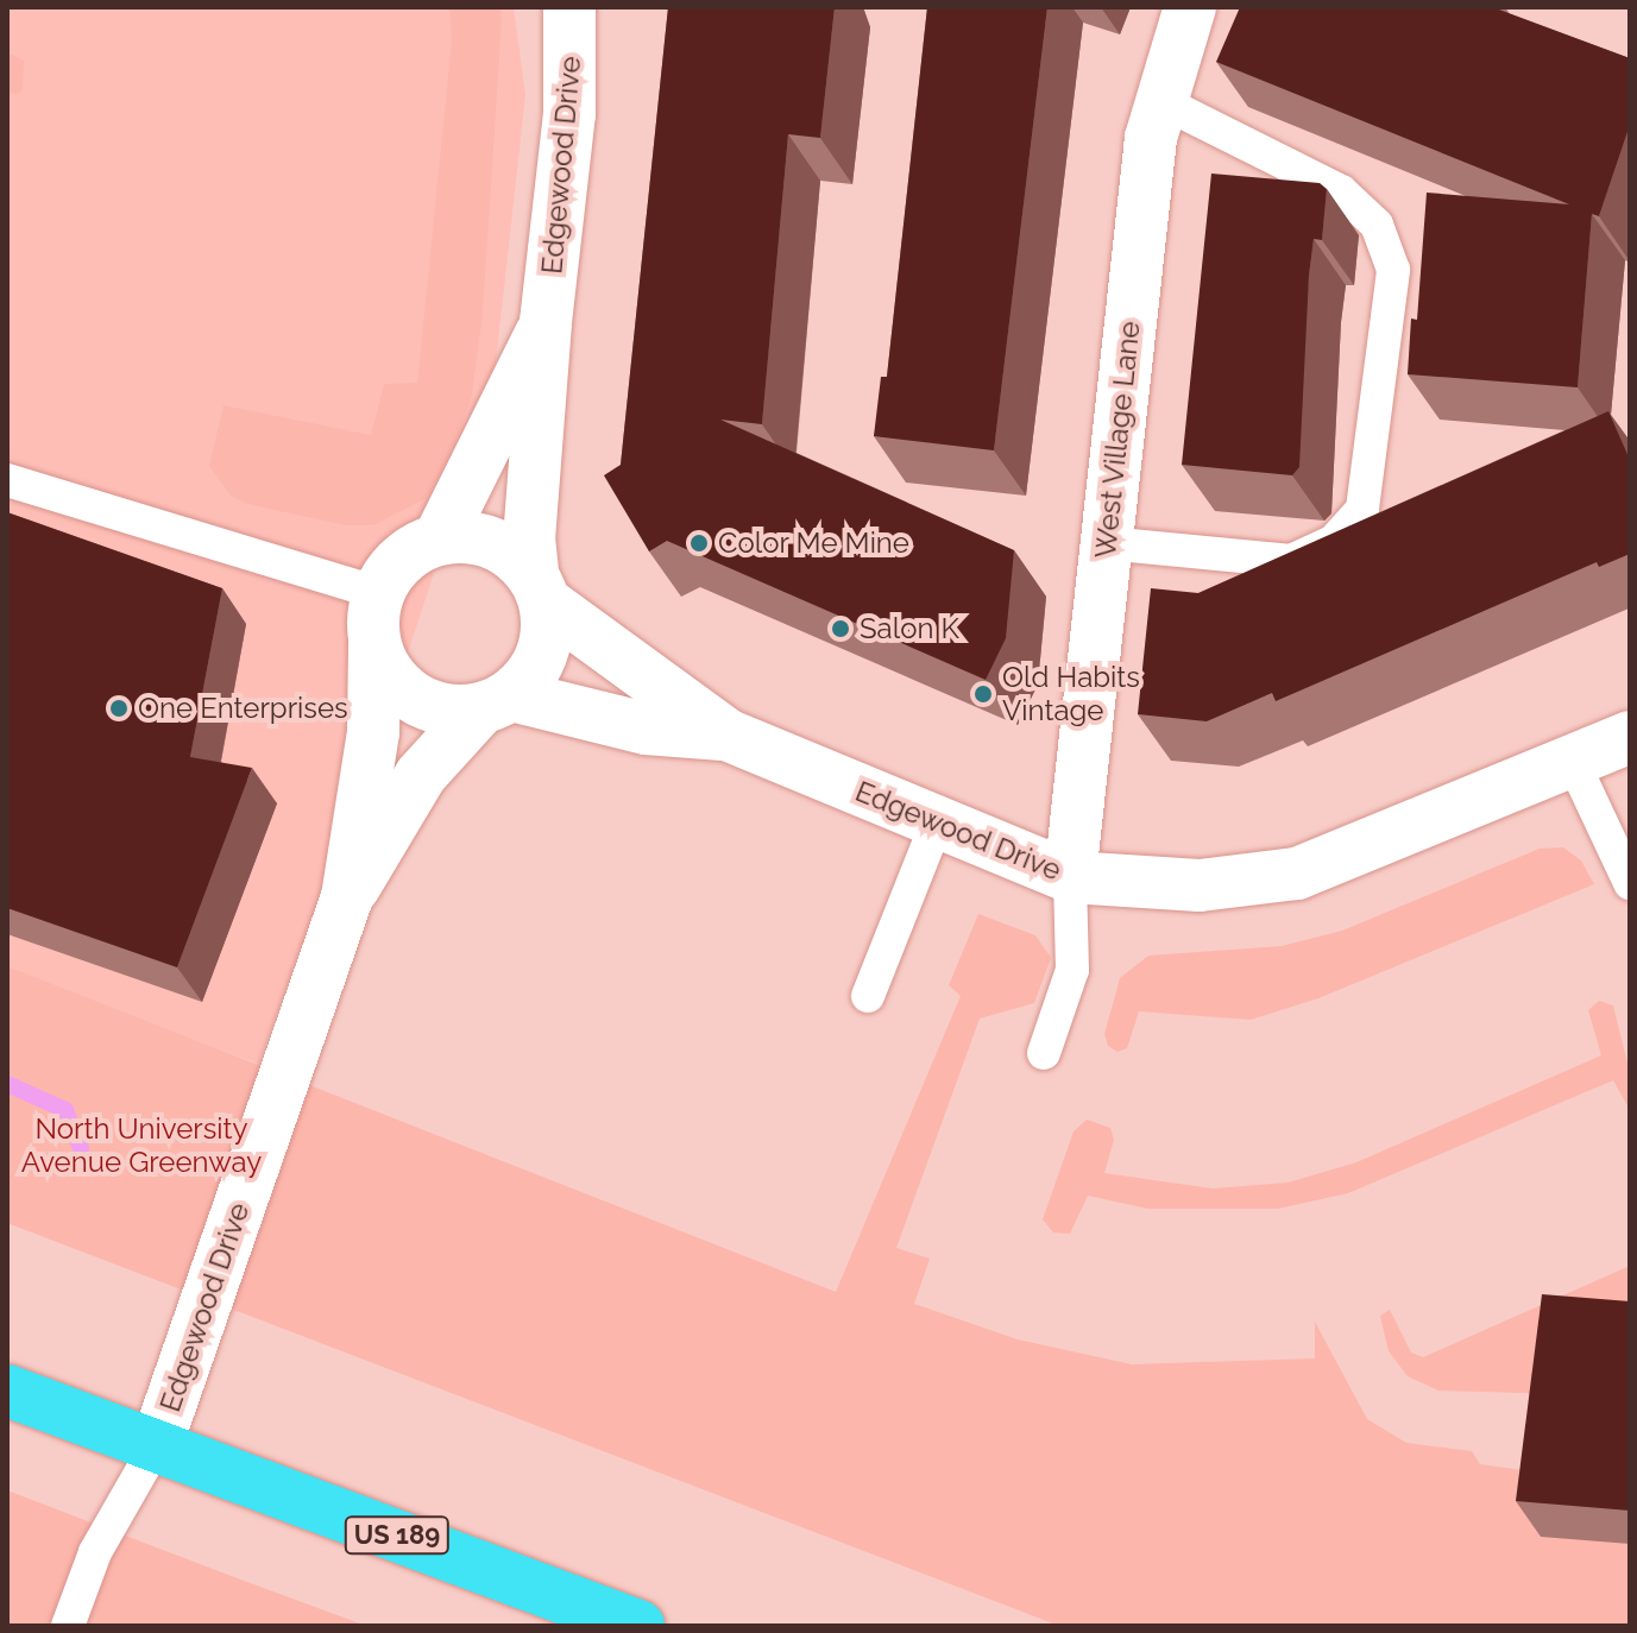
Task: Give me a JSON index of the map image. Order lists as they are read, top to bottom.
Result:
{
  "streets": {
    "highway": ["US 189"],
    "street": ["Edgewood Drive", "West Village Lane"]
  },
  "crossings": [
    ["Edgewood Drive", "West Village Lane"],
    ["Edgewood Drive", "US 189"]
  ],
  "parks": ["North University Avenue Greenway"],
  "places": [
    "Color Me Mine",
    "Salon K",
    "Old Habits Vintage",
    "One Enterprises"
  ]
}
